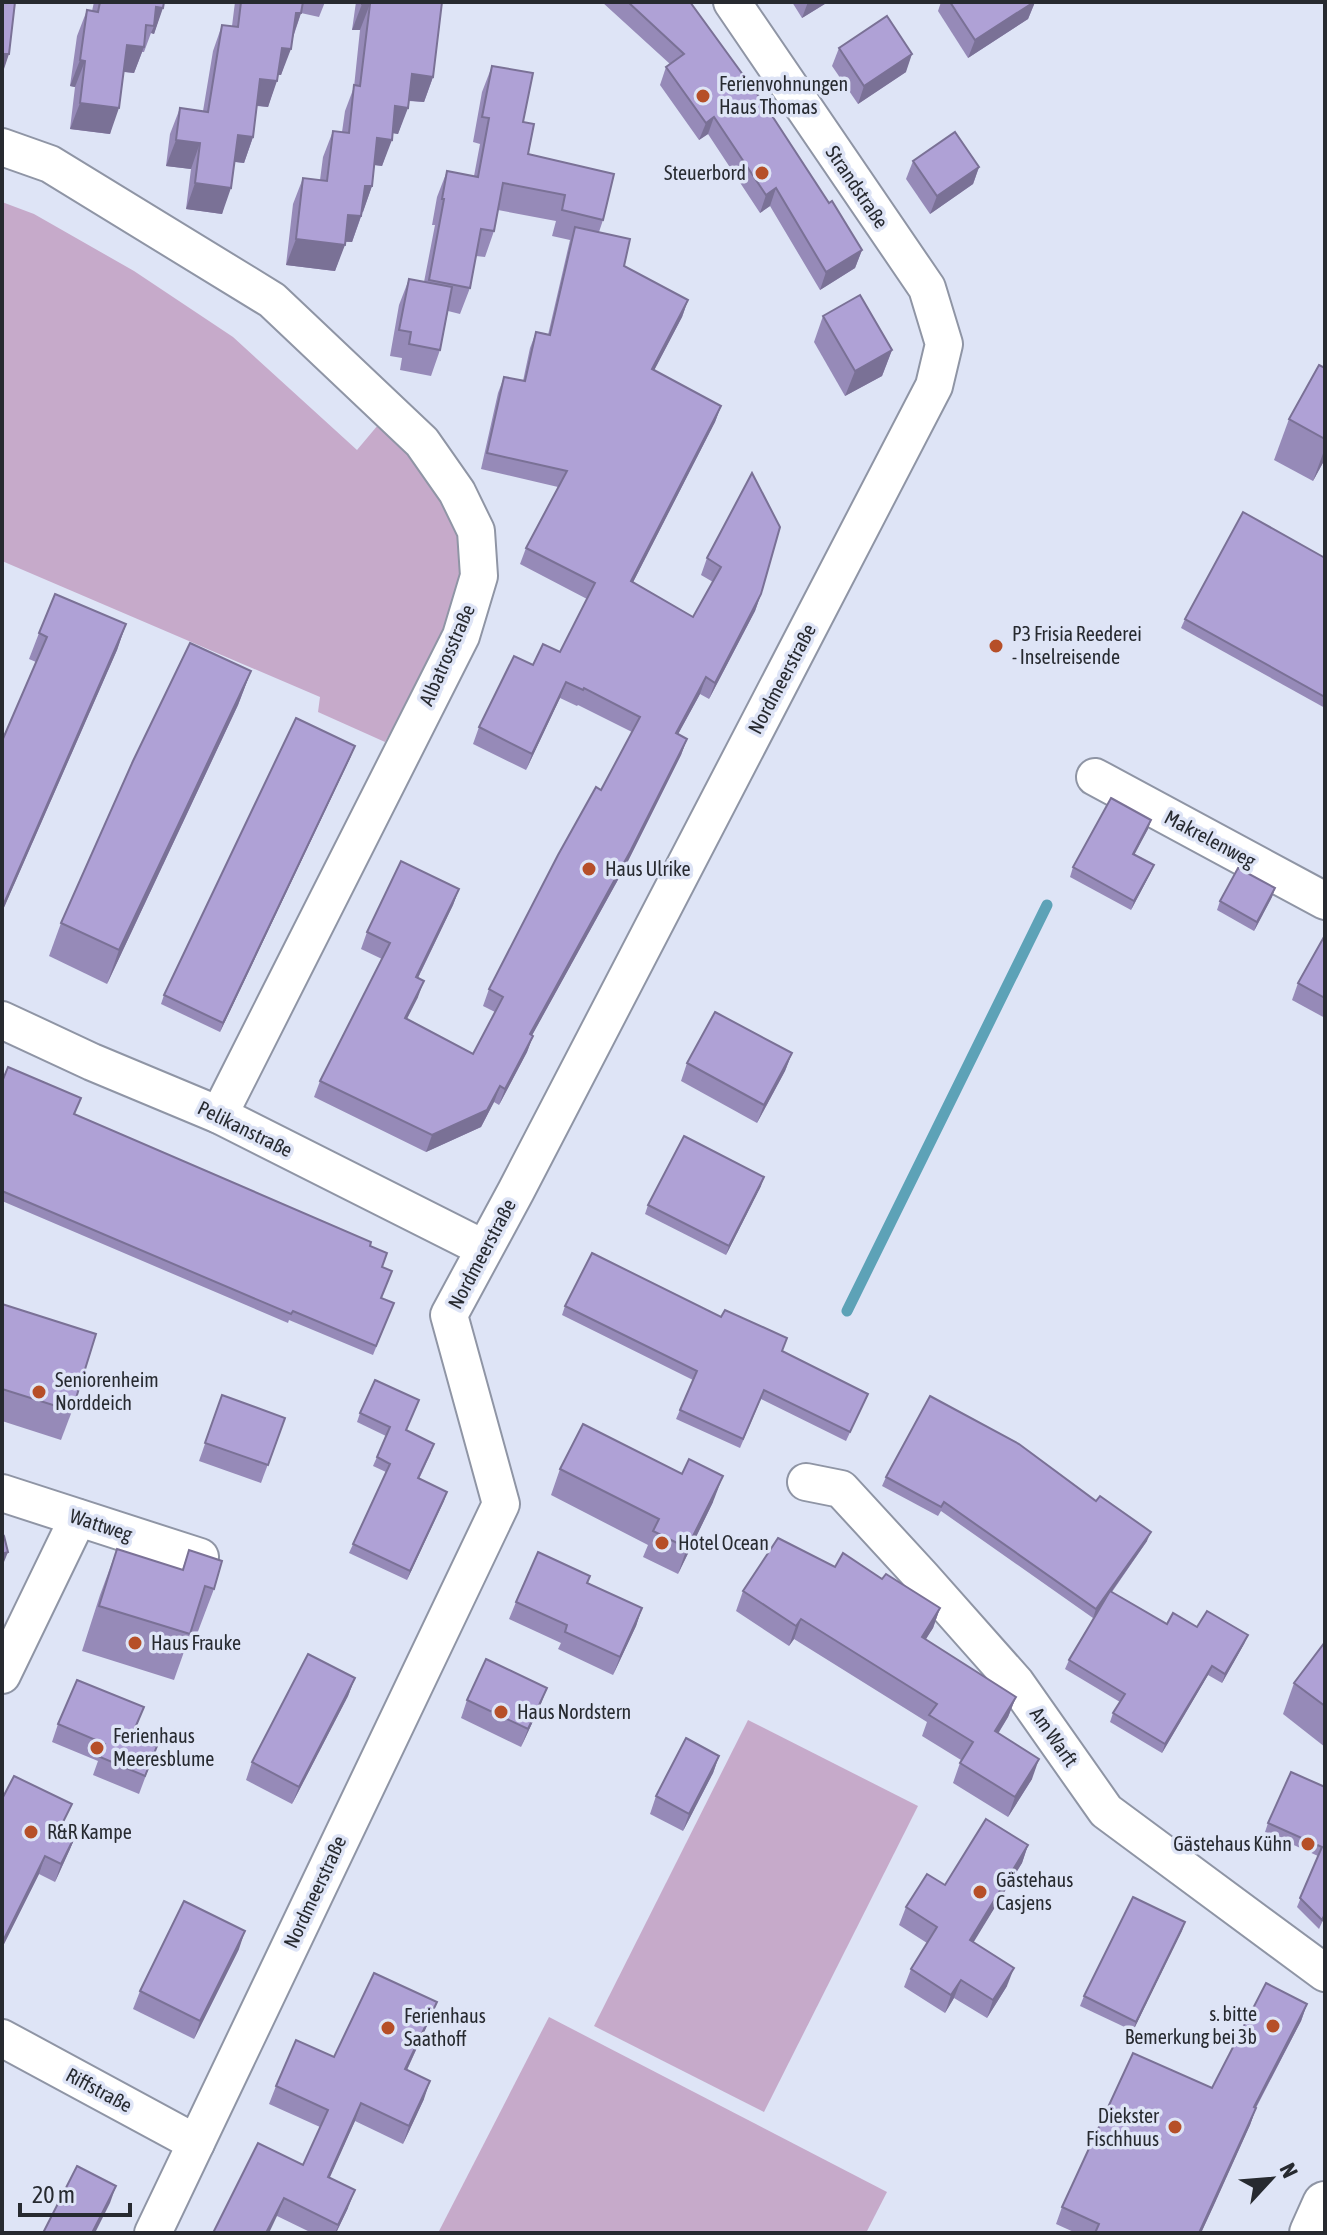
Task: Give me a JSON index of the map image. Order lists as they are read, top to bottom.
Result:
{
  "streets": {
    "street": [
      "Strandstraße",
      "Albatrosstraße",
      "Nordmeerstraße",
      "Makrelenweg",
      "Pelikanstraße",
      "Wattweg",
      "Am Warft",
      "Riffstraße"
    ]
  },
  "crossings": [
    ["Strandstraße", "Nordmeerstraße"],
    ["Albatrosstraße", "Pelikanstraße"],
    ["Nordmeerstraße", "Pelikanstraße"],
    ["Nordmeerstraße", "Riffstraße"]
  ],
  "places": [
    "Ferienvohnungen Haus Thomas",
    "Steuerbord",
    "P3 Frisia Reederei - Inselreisende",
    "Haus Ulrike",
    "Seniorenheim Norddeich",
    "Hotel Ocean",
    "Haus Frauke",
    "Haus Nordstern",
    "Ferienhaus Meeresblume",
    "R&R Kampe",
    "Gästehaus Kühn",
    "Gästehaus Casjens",
    "s. bitte Bemerkung bei 3b",
    "Ferienhaus Saathoff",
    "Diekster Fischhuus"
  ],
  "scale_bar": "20 m",
  "north": "top right"
}
